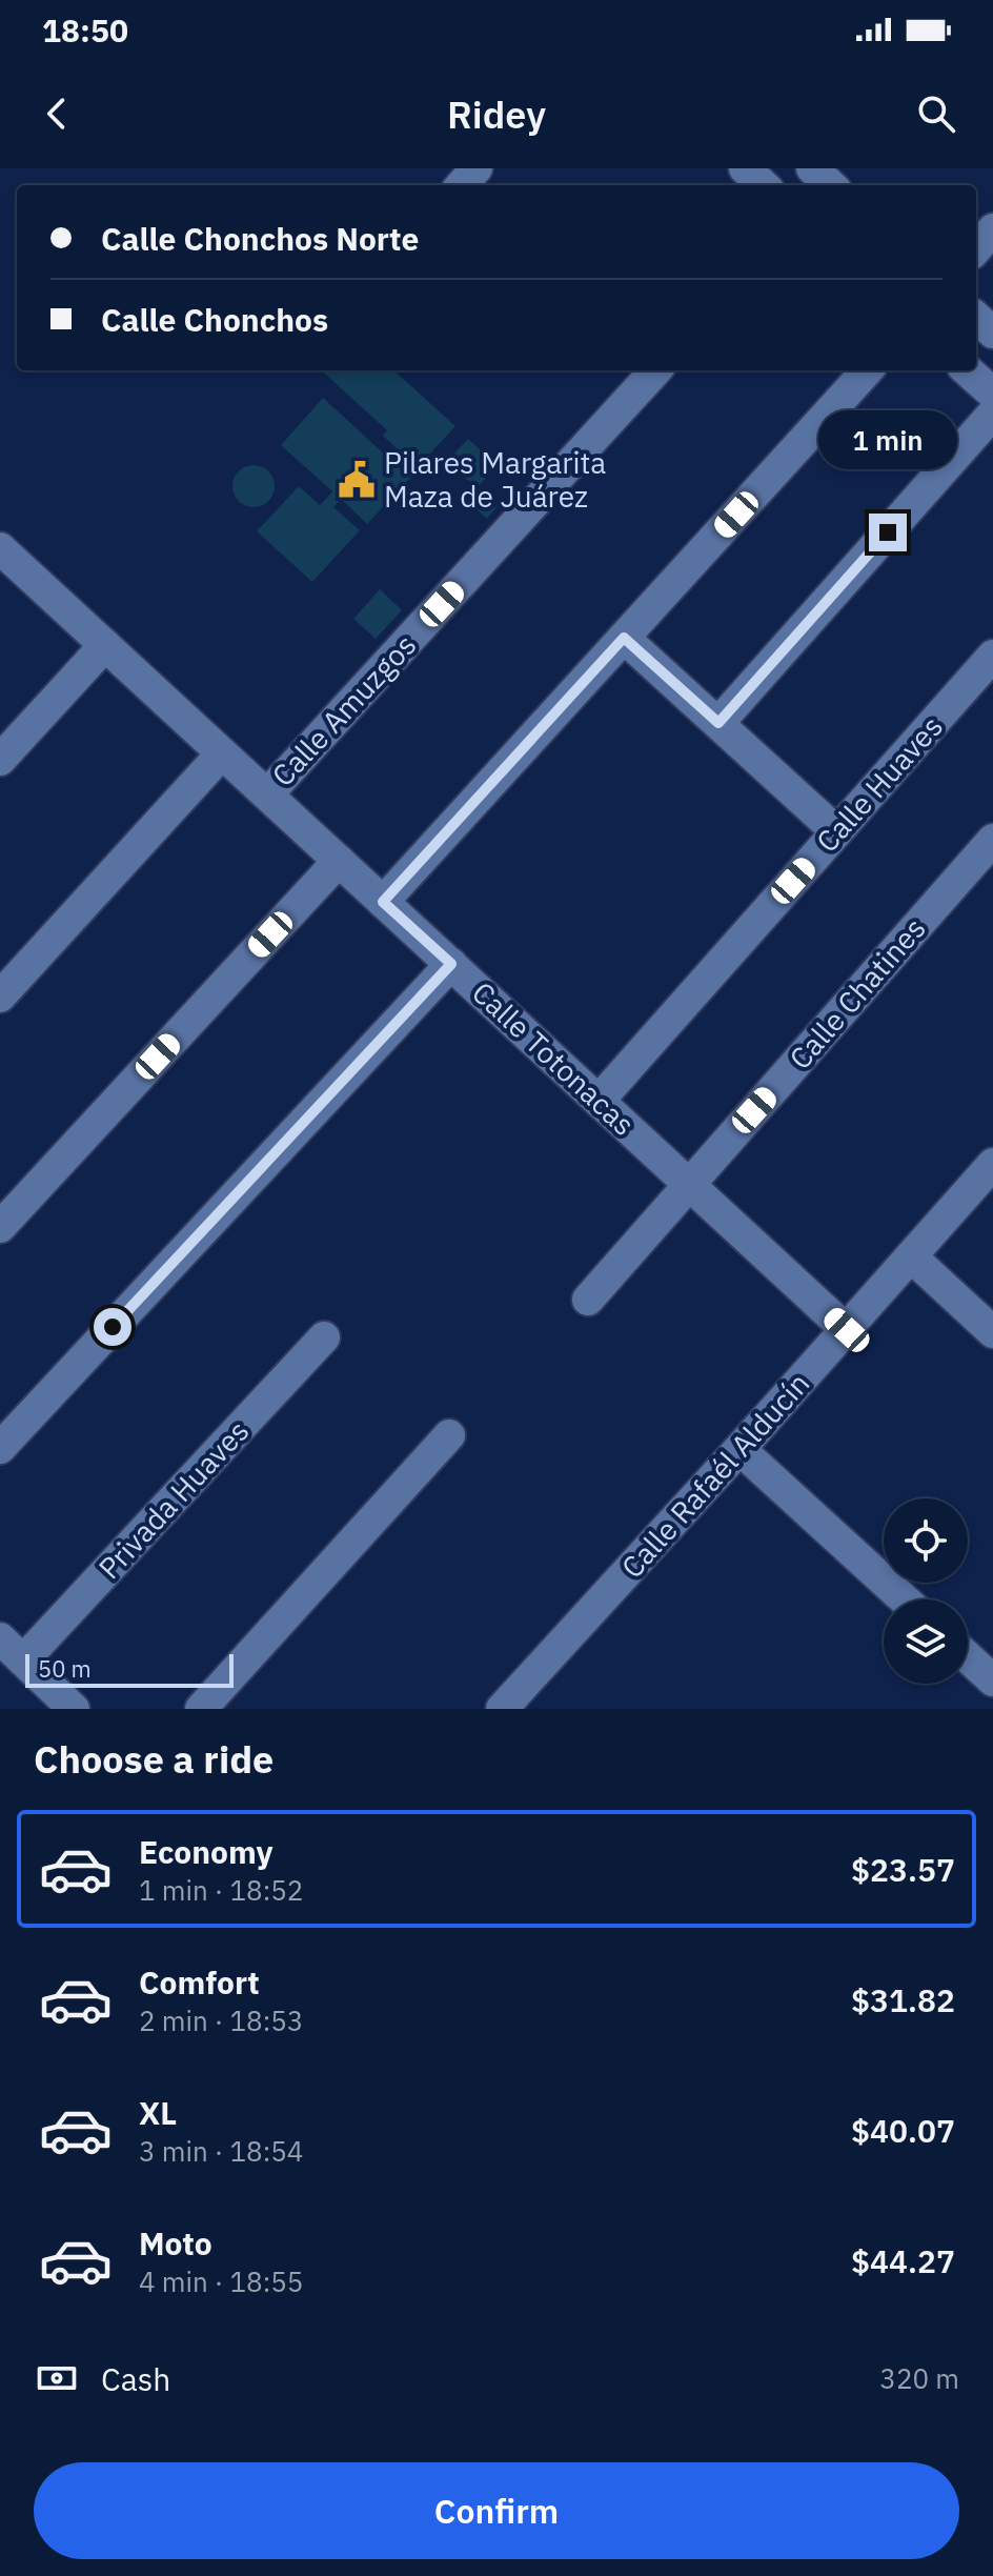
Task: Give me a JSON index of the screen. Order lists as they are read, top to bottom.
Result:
{
  "streets": {
    "street": [
      "Calle Amuzgos",
      "Calle Huaves",
      "Calle Chatines",
      "Calle Totonacas",
      "Calle Rafaél Alducín",
      "Privada Huaves"
    ]
  },
  "crossings": [
    ["Calle Amuzgos", "Calle Totonacas"],
    ["Calle Huaves", "Calle Totonacas"],
    ["Calle Chatines", "Calle Totonacas"],
    ["Calle Totonacas", "Calle Rafaél Alducín"]
  ],
  "places": {
    "public building": ["Pilares Margarita Maza de Juárez"]
  },
  "scale_bar": "50 m",
  "page": {
    "status": "18:50",
    "header": "Ridey",
    "banner": ["Calle Chonchos Norte", "Calle Chonchos"],
    "bubble": "1 min",
    "scale": "50 m",
    "heading": "Choose a ride",
    "list": [
      {
        "name": "Economy",
        "note": "1 min · 18:52",
        "value": "$23.57"
      },
      {
        "name": "Comfort",
        "note": "2 min · 18:53",
        "value": "$31.82"
      },
      {
        "name": "XL",
        "note": "3 min · 18:54",
        "value": "$40.07"
      },
      {
        "name": "Moto",
        "note": "4 min · 18:55",
        "value": "$44.27"
      }
    ],
    "pay": ["Cash", "320 m"],
    "buttons": "Confirm"
  }
}
